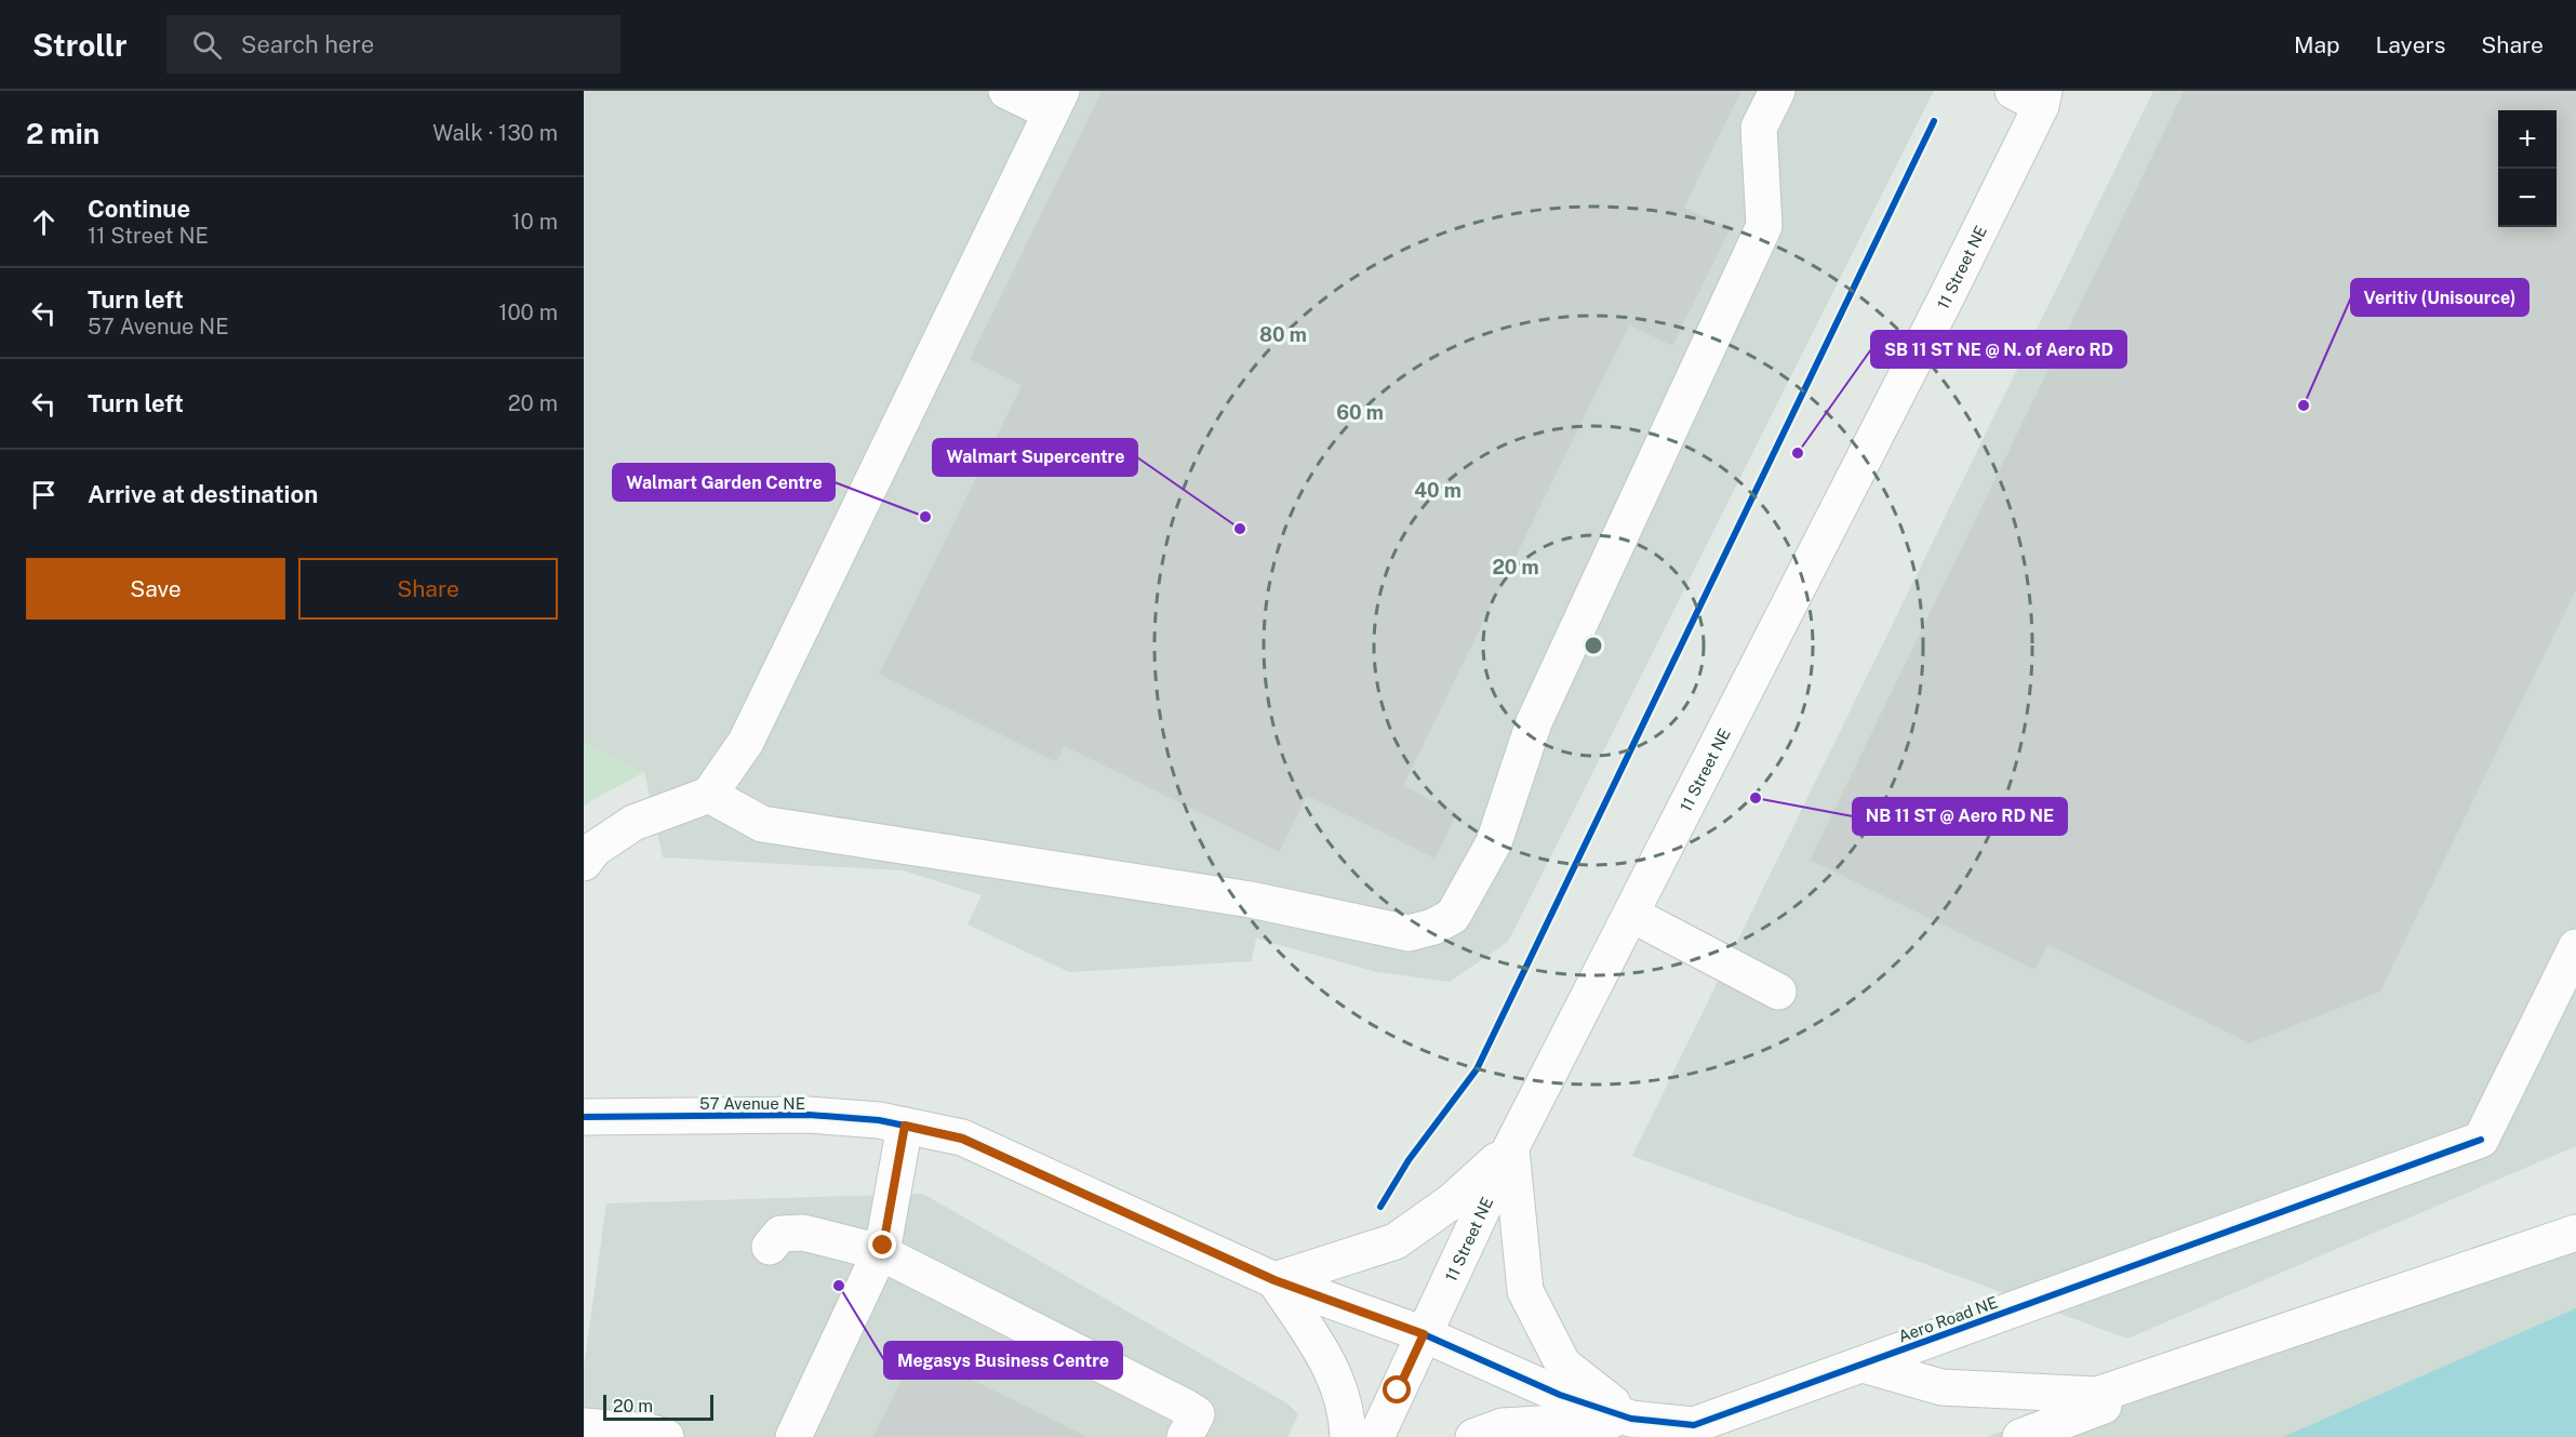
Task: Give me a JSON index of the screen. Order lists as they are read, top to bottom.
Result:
{
  "streets": {
    "street": ["11 Street NE", "57 Avenue NE", "Aero Road NE"]
  },
  "crossings": [
    ["11 Street NE", "57 Avenue NE"],
    ["11 Street NE", "Aero Road NE"],
    ["57 Avenue NE", "Aero Road NE"]
  ],
  "places": [
    "Veritiv (Unisource)",
    "SB 11 ST NE @ N. of Aero RD",
    "Walmart Garden Centre",
    "Walmart Supercentre",
    "NB 11 ST @ Aero RD NE",
    "Megasys Business Centre"
  ],
  "scale_bar": "20 m",
  "page": {
    "header": "Strollr",
    "search": "Search here",
    "nav": ["Map", "Layers", "Share"],
    "heading": ["2 min", "Walk · 130 m"],
    "map_buttons": ["+", "−"],
    "list": [
      ["Continue", "11 Street NE", "10 m"],
      ["Turn left", "57 Avenue NE", "100 m"],
      ["Turn left", "20 m"],
      "Arrive at destination"
    ],
    "buttons": ["Save", "Share"],
    "scale": "20 m"
  },
  "rings": [
    "80 m",
    "60 m",
    "40 m",
    "20 m"
  ]
}
